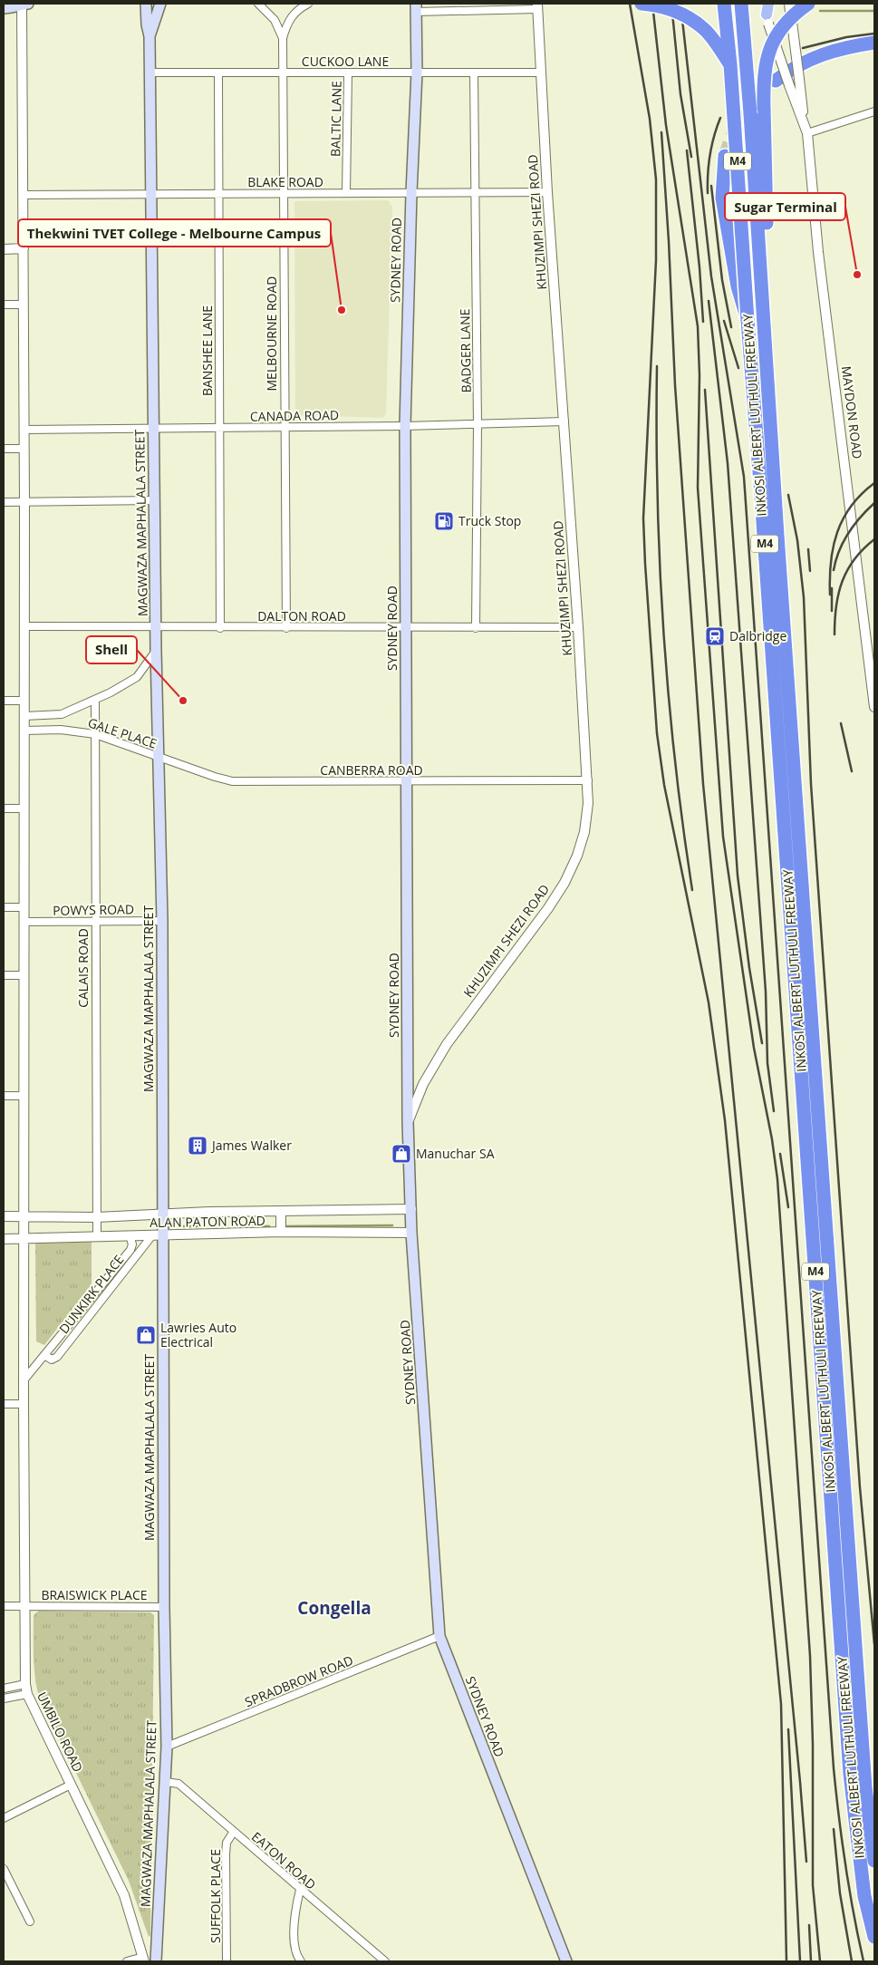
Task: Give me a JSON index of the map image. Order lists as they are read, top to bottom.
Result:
{
  "streets": {
    "highway": ["M4", "INKOSI ALBERT LUTHULI FREEWAY"],
    "main road": ["SYDNEY ROAD", "MAGWAZA MAPHALALA STREET"],
    "street": [
      "CUCKOO LANE",
      "BALTIC LANE",
      "BLAKE ROAD",
      "KHUZIMPI SHEZI ROAD",
      "MELBOURNE ROAD",
      "BANSHEE LANE",
      "BADGER LANE",
      "MAYDON ROAD",
      "CANADA ROAD",
      "DALTON ROAD",
      "GALE PLACE",
      "CANBERRA ROAD",
      "POWYS ROAD",
      "CALAIS ROAD",
      "ALAN PATON ROAD",
      "DUNKIRK PLACE",
      "BRAISWICK PLACE",
      "SPRADBROW ROAD",
      "UMBILO ROAD",
      "EATON ROAD",
      "SUFFOLK PLACE"
    ]
  },
  "crossings": [
    ["CUCKOO LANE", "BALTIC LANE"],
    ["CUCKOO LANE", "KHUZIMPI SHEZI ROAD"],
    ["CUCKOO LANE", "SYDNEY ROAD"],
    ["CUCKOO LANE", "MELBOURNE ROAD"],
    ["CUCKOO LANE", "BANSHEE LANE"],
    ["CUCKOO LANE", "BADGER LANE"],
    ["CUCKOO LANE", "MAGWAZA MAPHALALA STREET"],
    ["BALTIC LANE", "BLAKE ROAD"],
    ["BLAKE ROAD", "KHUZIMPI SHEZI ROAD"],
    ["BLAKE ROAD", "SYDNEY ROAD"],
    ["BLAKE ROAD", "MELBOURNE ROAD"],
    ["BLAKE ROAD", "BANSHEE LANE"],
    ["BLAKE ROAD", "BADGER LANE"],
    ["BLAKE ROAD", "MAGWAZA MAPHALALA STREET"],
    ["BLAKE ROAD", "UMBILO ROAD"],
    ["KHUZIMPI SHEZI ROAD", "SYDNEY ROAD"],
    ["KHUZIMPI SHEZI ROAD", "CANADA ROAD"],
    ["KHUZIMPI SHEZI ROAD", "DALTON ROAD"],
    ["KHUZIMPI SHEZI ROAD", "CANBERRA ROAD"],
    ["SYDNEY ROAD", "CANADA ROAD"],
    ["SYDNEY ROAD", "DALTON ROAD"],
    ["SYDNEY ROAD", "CANBERRA ROAD"],
    ["SYDNEY ROAD", "ALAN PATON ROAD"],
    ["SYDNEY ROAD", "SPRADBROW ROAD"],
    ["MELBOURNE ROAD", "CANADA ROAD"],
    ["MELBOURNE ROAD", "DALTON ROAD"],
    ["BANSHEE LANE", "CANADA ROAD"],
    ["BANSHEE LANE", "DALTON ROAD"],
    ["BADGER LANE", "CANADA ROAD"],
    ["BADGER LANE", "DALTON ROAD"],
    ["CANADA ROAD", "MAGWAZA MAPHALALA STREET"],
    ["CANADA ROAD", "UMBILO ROAD"],
    ["MAGWAZA MAPHALALA STREET", "DALTON ROAD"],
    ["MAGWAZA MAPHALALA STREET", "GALE PLACE"],
    ["MAGWAZA MAPHALALA STREET", "CANBERRA ROAD"],
    ["MAGWAZA MAPHALALA STREET", "POWYS ROAD"],
    ["MAGWAZA MAPHALALA STREET", "ALAN PATON ROAD"],
    ["MAGWAZA MAPHALALA STREET", "DUNKIRK PLACE"],
    ["MAGWAZA MAPHALALA STREET", "BRAISWICK PLACE"],
    ["MAGWAZA MAPHALALA STREET", "SPRADBROW ROAD"],
    ["MAGWAZA MAPHALALA STREET", "EATON ROAD"],
    ["DALTON ROAD", "UMBILO ROAD"],
    ["GALE PLACE", "CANBERRA ROAD"],
    ["GALE PLACE", "CALAIS ROAD"],
    ["GALE PLACE", "UMBILO ROAD"],
    ["POWYS ROAD", "CALAIS ROAD"],
    ["POWYS ROAD", "UMBILO ROAD"],
    ["CALAIS ROAD", "ALAN PATON ROAD"],
    ["ALAN PATON ROAD", "DUNKIRK PLACE"],
    ["ALAN PATON ROAD", "UMBILO ROAD"],
    ["BRAISWICK PLACE", "UMBILO ROAD"],
    ["EATON ROAD", "SUFFOLK PLACE"]
  ],
  "districts": ["Congella"],
  "places": {
    "other": ["Sugar Terminal", "Thekwini TVET College - Melbourne Campus", "Shell"],
    "fuel station": ["Truck Stop"],
    "station": ["Dalbridge"],
    "building": ["James Walker"],
    "shop": ["Manuchar SA", "Lawries Auto Electrical"]
  }
}
